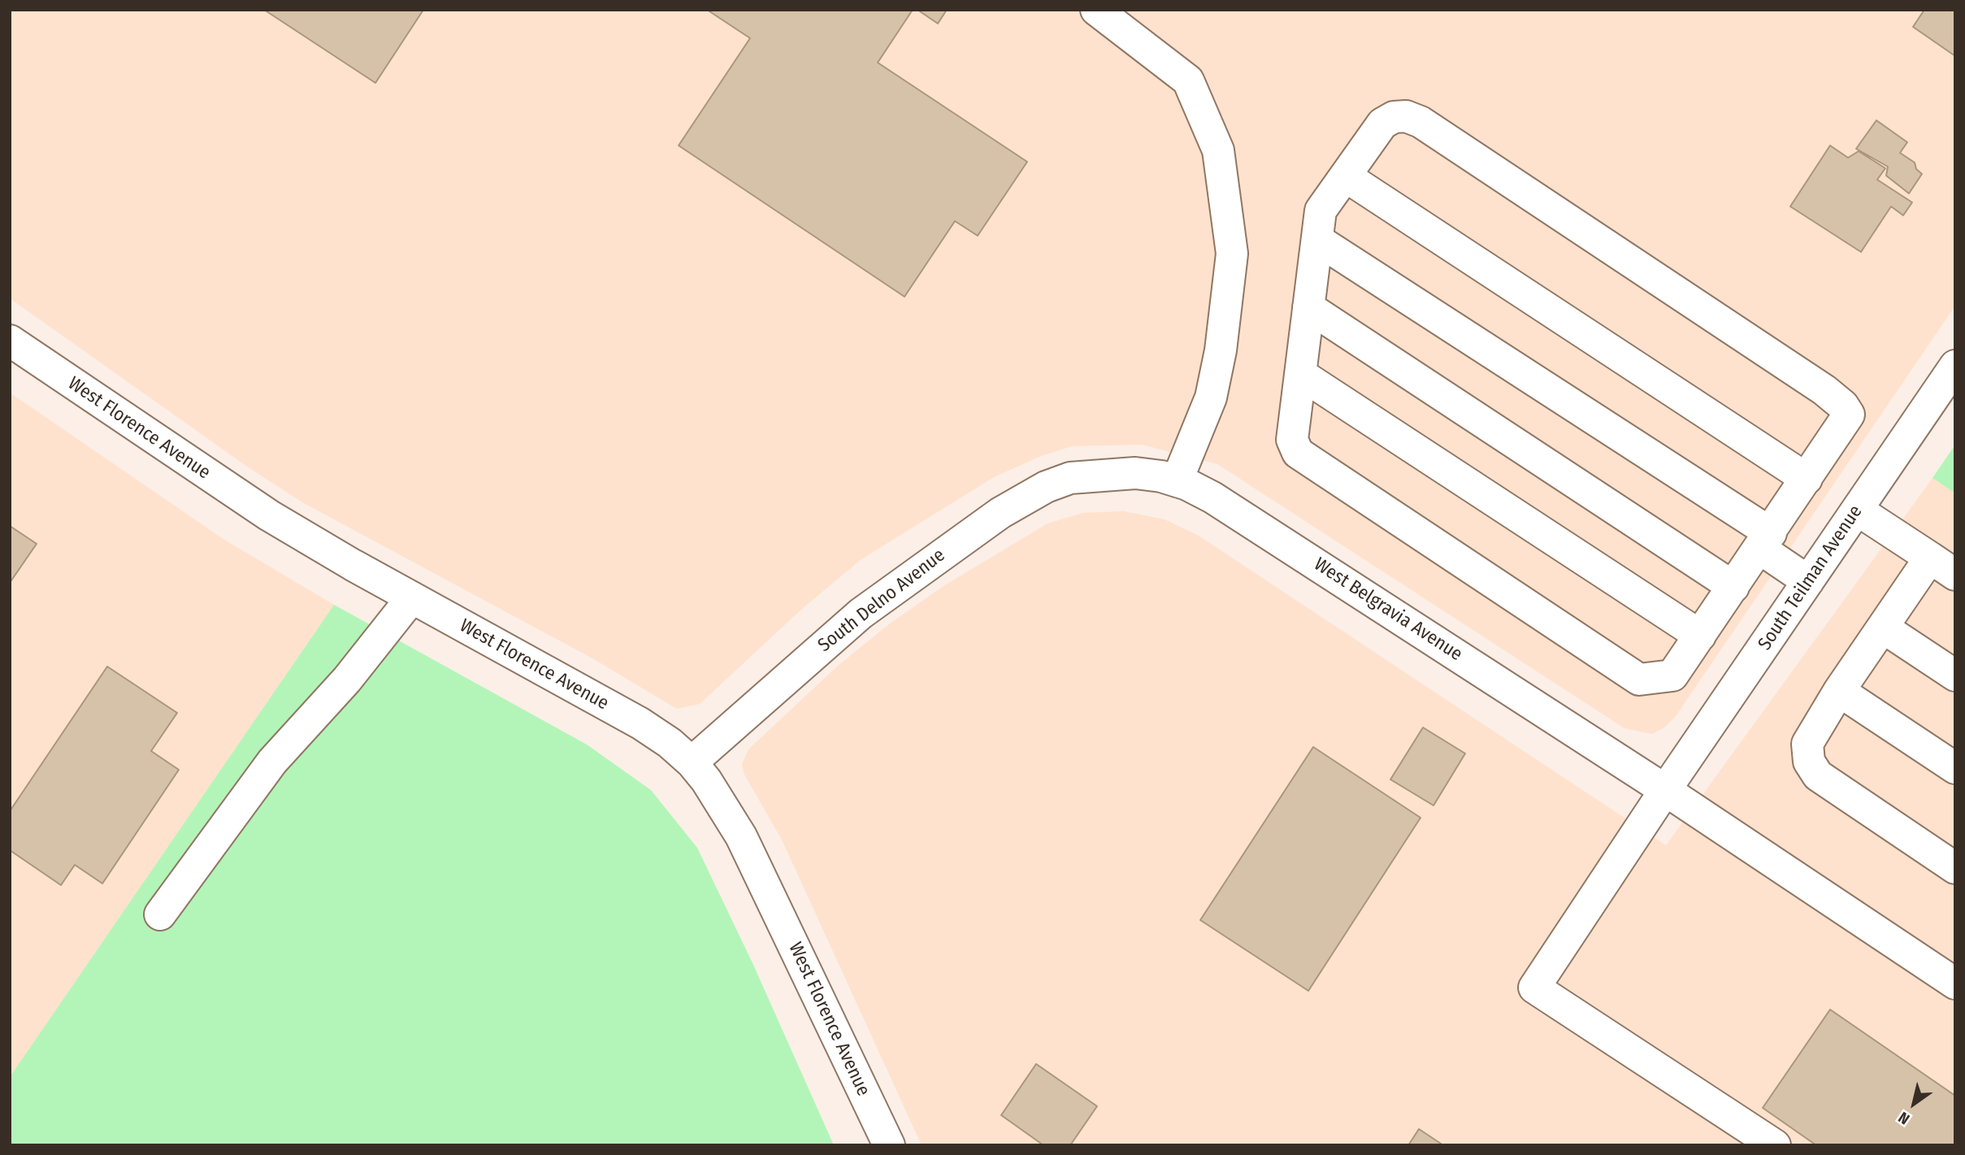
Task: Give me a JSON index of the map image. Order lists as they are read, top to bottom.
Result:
{
  "streets": {
    "street": [
      "West Florence Avenue",
      "South Teilman Avenue",
      "South Delno Avenue",
      "West Belgravia Avenue"
    ]
  },
  "crossings": [
    ["West Florence Avenue", "South Delno Avenue"],
    ["South Teilman Avenue", "West Belgravia Avenue"],
    ["South Delno Avenue", "West Belgravia Avenue"]
  ],
  "north": "bottom left"
}
